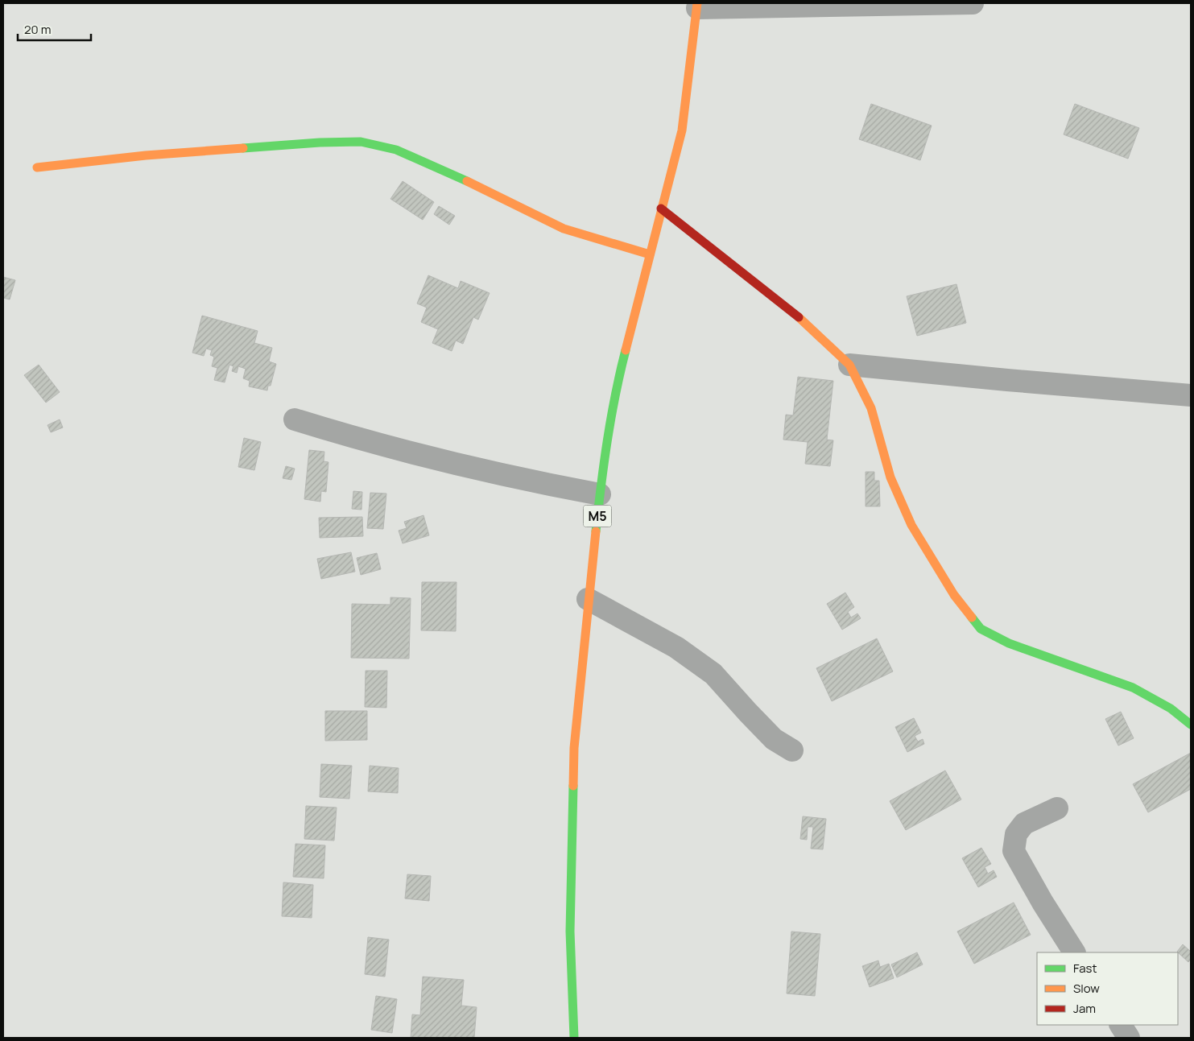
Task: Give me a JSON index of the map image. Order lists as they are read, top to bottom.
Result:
{
  "streets": {
    "main road": ["M5"]
  },
  "legend": ["Fast", "Slow", "Jam"],
  "scale_bar": "20 m"
}
